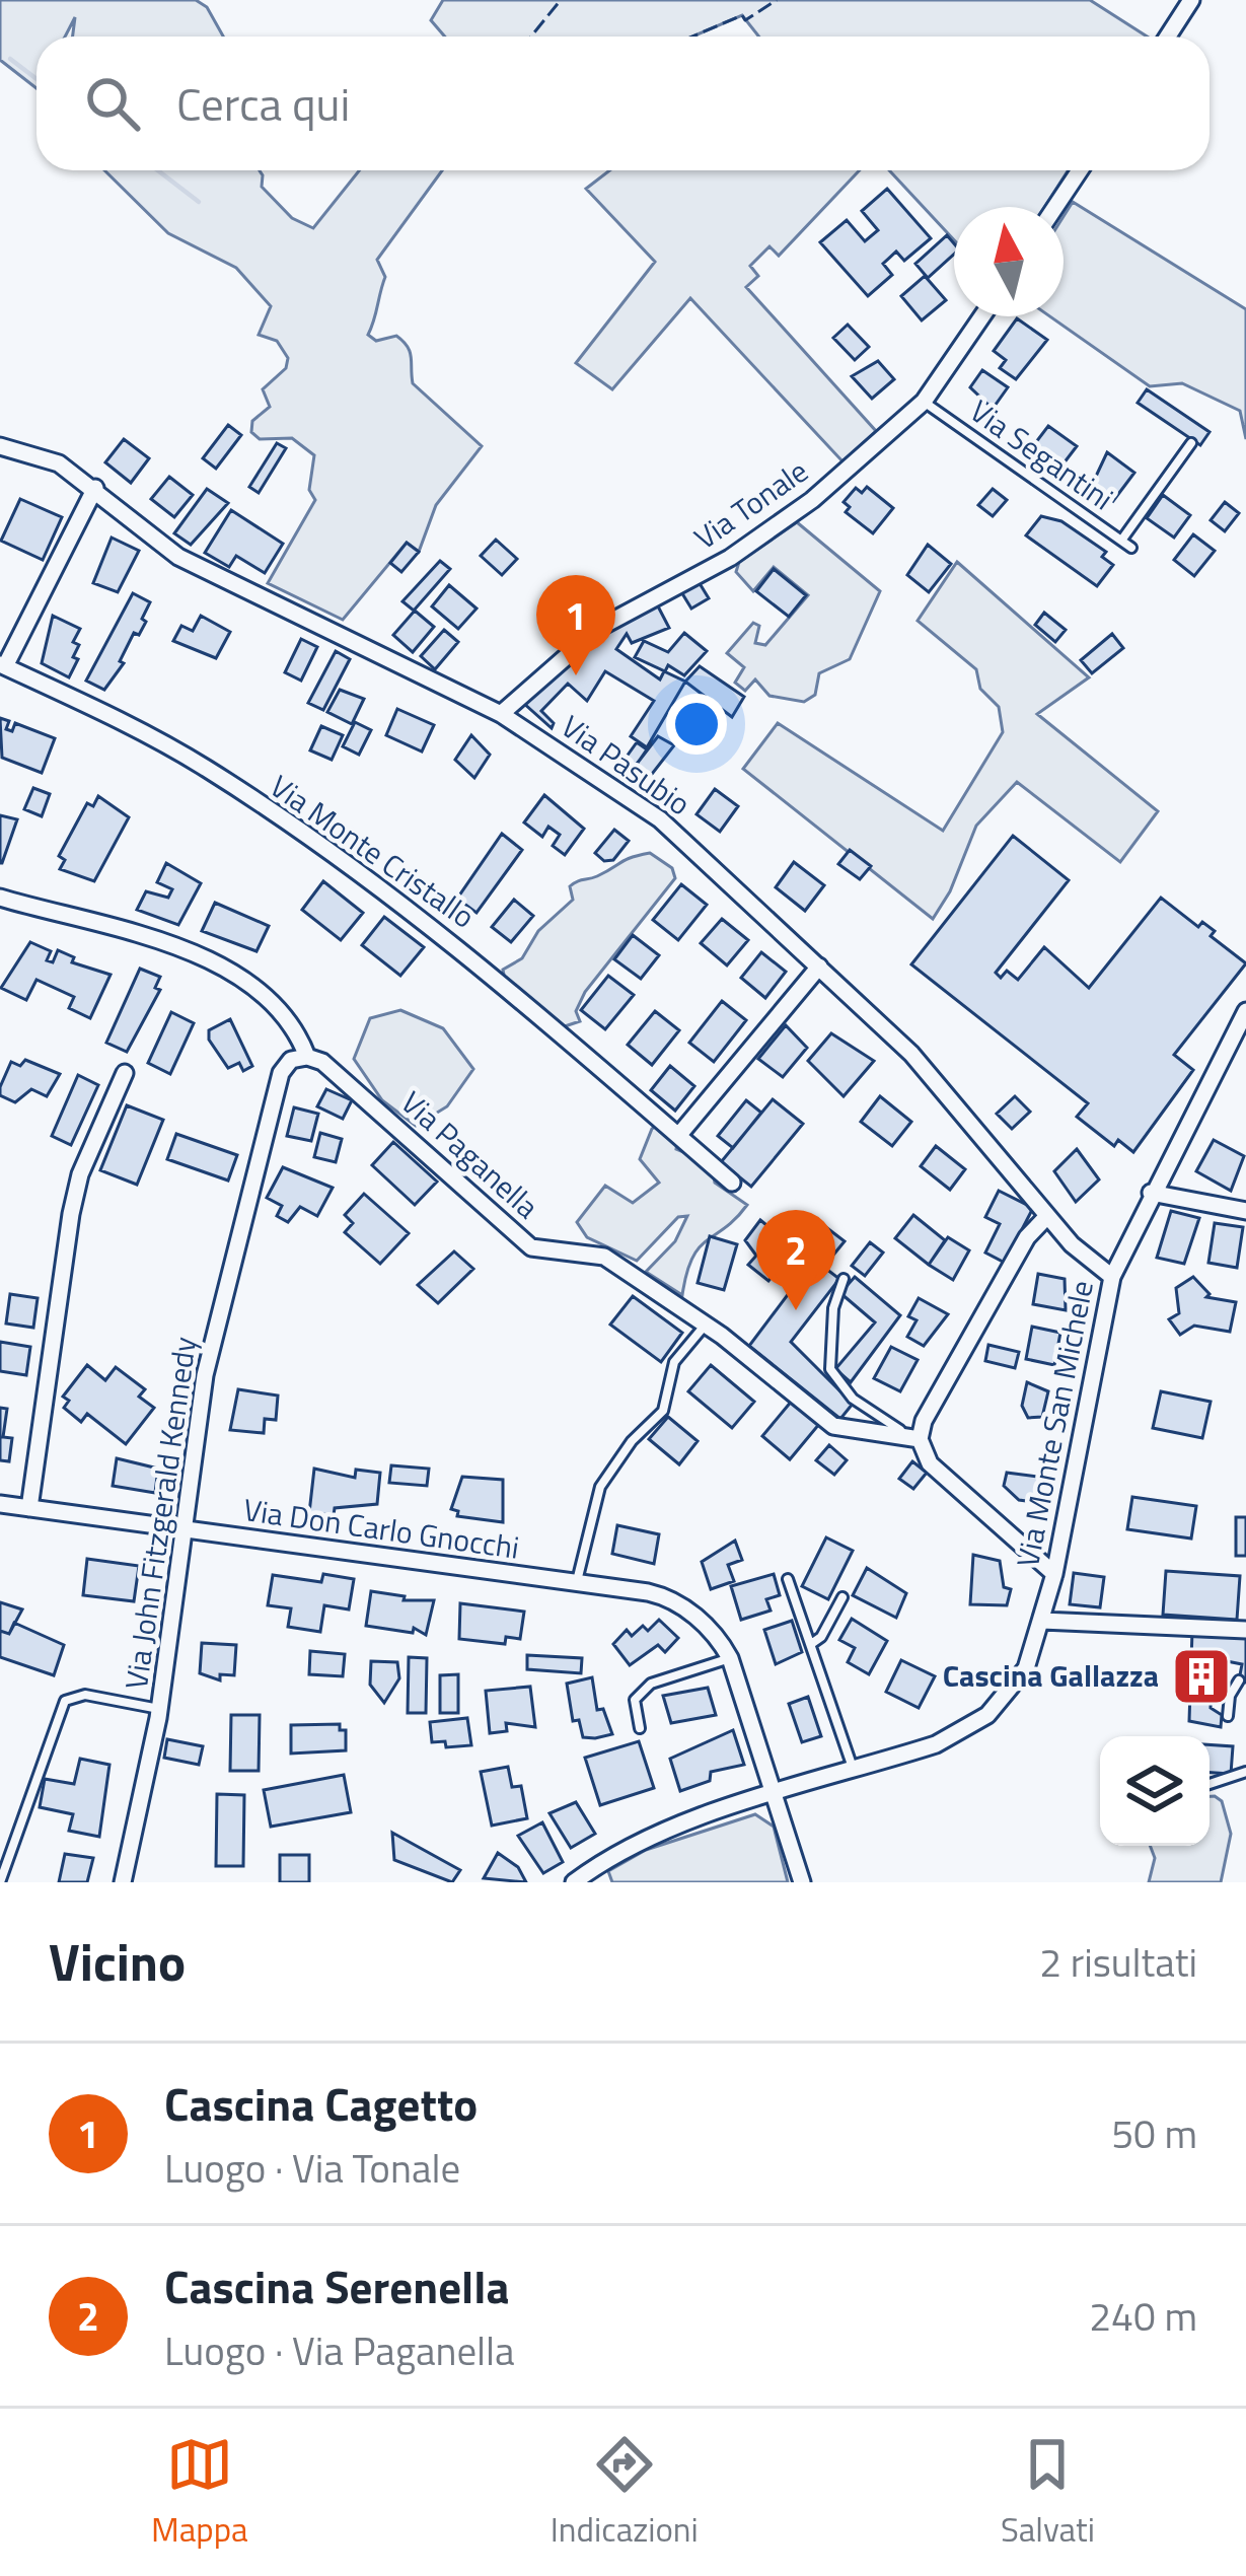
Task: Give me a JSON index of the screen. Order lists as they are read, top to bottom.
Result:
{
  "streets": {
    "street": [
      "Via Tonale",
      "Via Pasubio",
      "Via Monte Cristallo",
      "Via Paganella",
      "Via Monte San Michele",
      "Via John Fitzgerald Kennedy",
      "Via Don Carlo Gnocchi"
    ],
    "lane": ["Via Segantini"]
  },
  "crossings": [
    ["Via Segantini", "Via Tonale"],
    ["Via Tonale", "Via Pasubio"],
    ["Via Pasubio", "Via Monte San Michele"],
    ["Via Paganella", "Via John Fitzgerald Kennedy"],
    ["Via Monte San Michele", "Via Don Carlo Gnocchi"],
    ["Via John Fitzgerald Kennedy", "Via Don Carlo Gnocchi"]
  ],
  "places": {
    "building": ["Cascina Gallazza"]
  },
  "north": "top",
  "page": {
    "search": "Cerca qui",
    "pins": ["1", "2"],
    "heading": ["Vicino", "2 risultati"],
    "list": [
      {
        "mark": "1",
        "name": "Cascina Cagetto",
        "note": "Luogo · Via Tonale",
        "value": "50 m"
      },
      {
        "mark": "2",
        "name": "Cascina Serenella",
        "note": "Luogo · Via Paganella",
        "value": "240 m"
      }
    ],
    "nav": ["Mappa", "Indicazioni", "Salvati"]
  }
}
